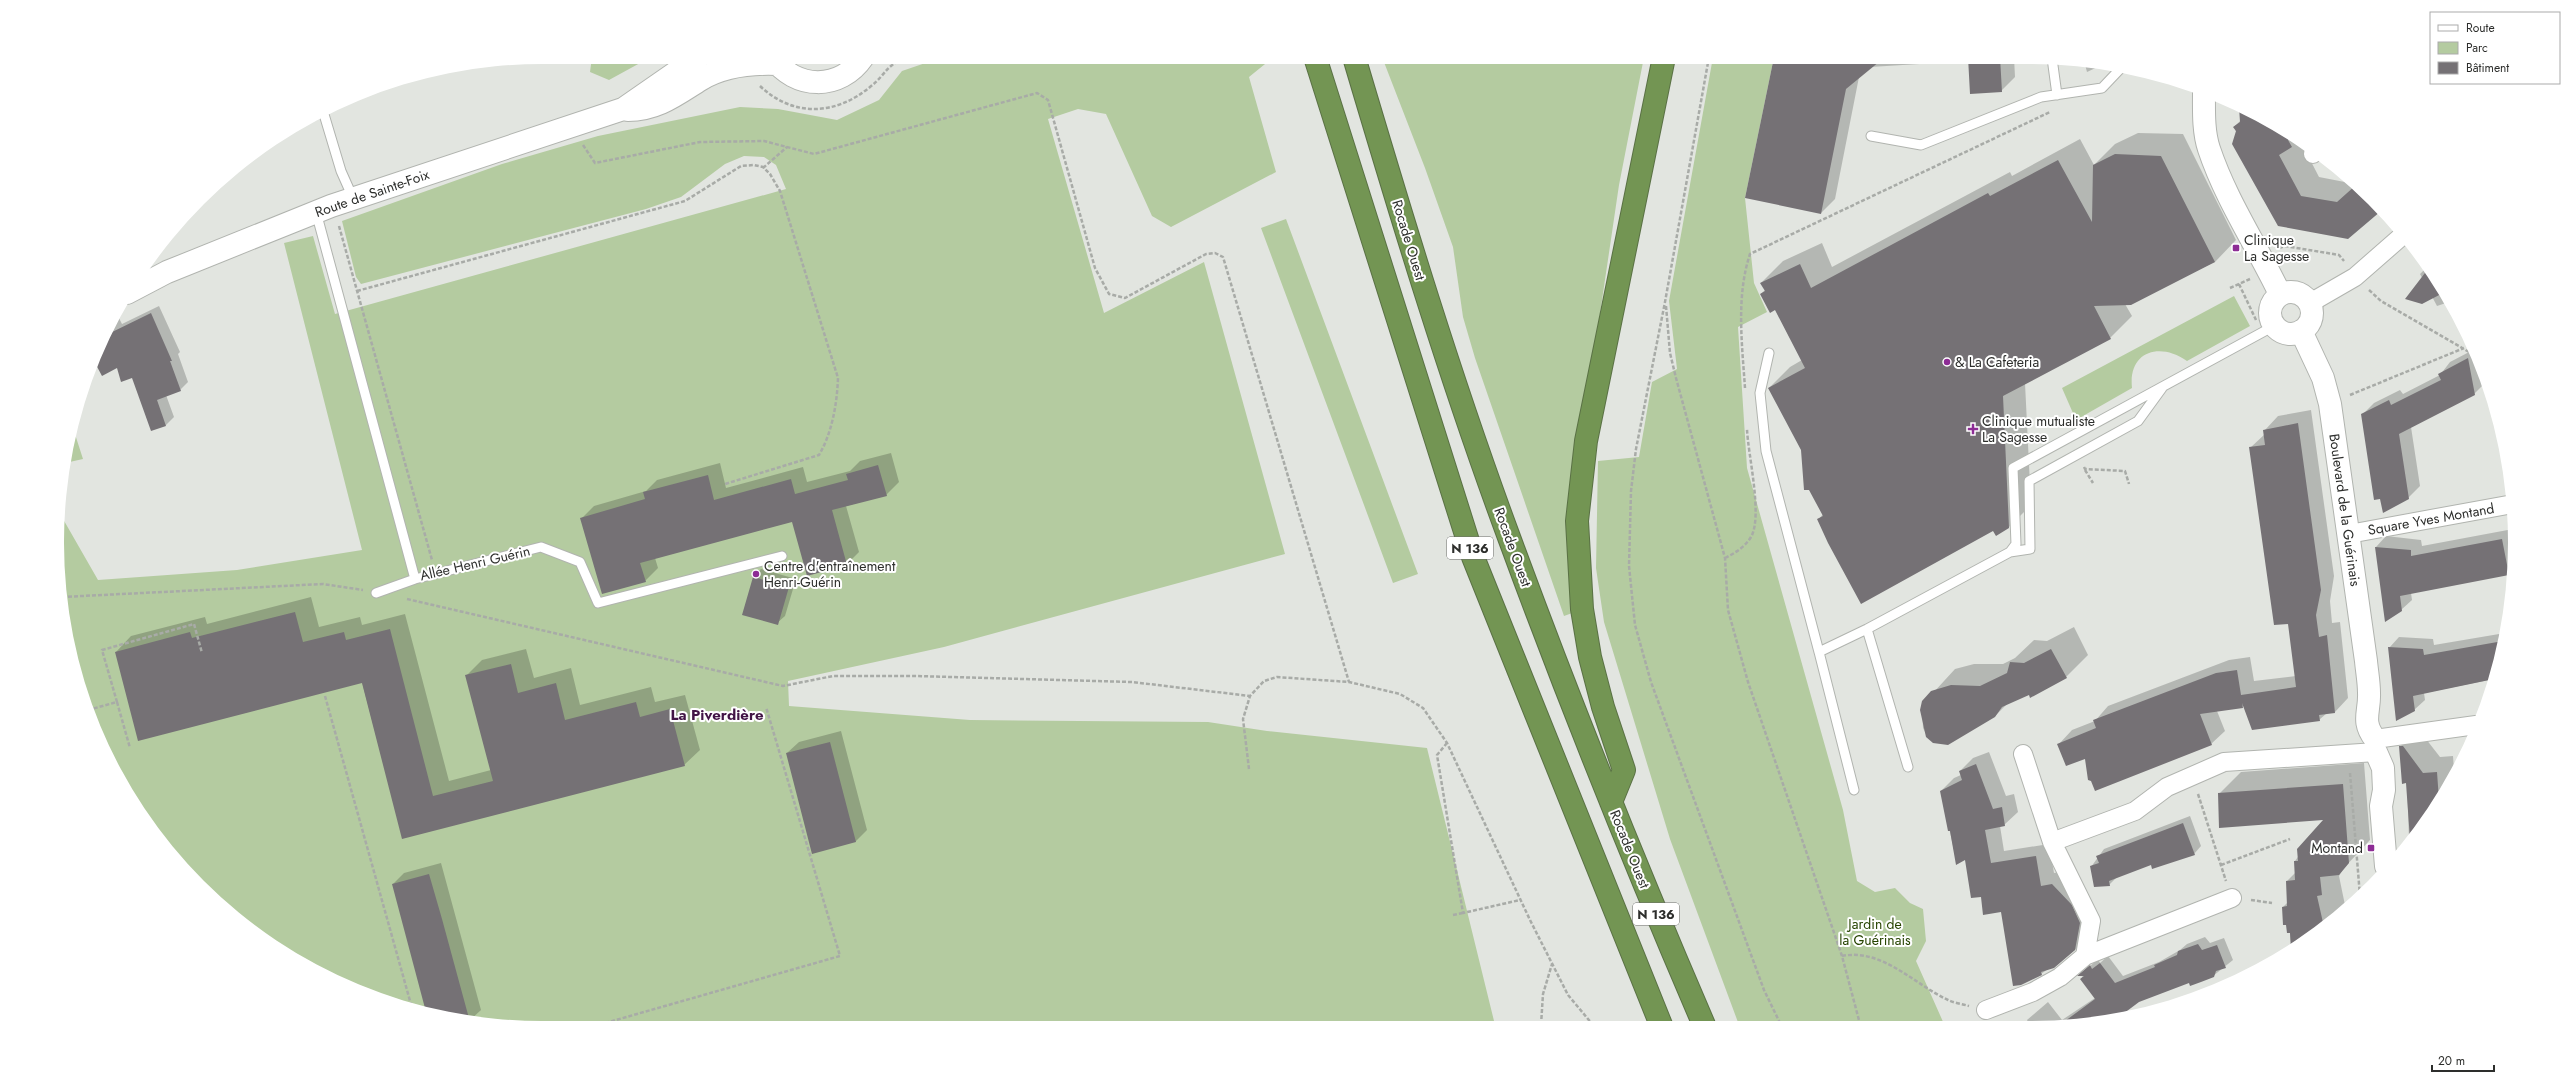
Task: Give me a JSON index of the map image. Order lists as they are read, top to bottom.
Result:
{
  "streets": {
    "highway": ["Rocade Ouest", "N 136"],
    "street": ["Route de Sainte-Foix", "Boulevard de la Guérinais", "Square Yves Montand"],
    "lane": ["Allée Henri Guérin"]
  },
  "crossings": [
    ["Route de Sainte-Foix", "Allée Henri Guérin"],
    ["Boulevard de la Guérinais", "Square Yves Montand"]
  ],
  "districts": ["La Piverdière"],
  "parks": ["Jardin de la Guérinais"],
  "places": {
    "transit": ["Clinique La Sagesse", "Montand"],
    "other": ["& La Cafeteria", "Centre d'entraînement Henri-Guérin"],
    "health": ["Clinique mutualiste La Sagesse"]
  },
  "legend": ["Route", "Parc", "Bâtiment"],
  "scale_bar": "20 m"
}
